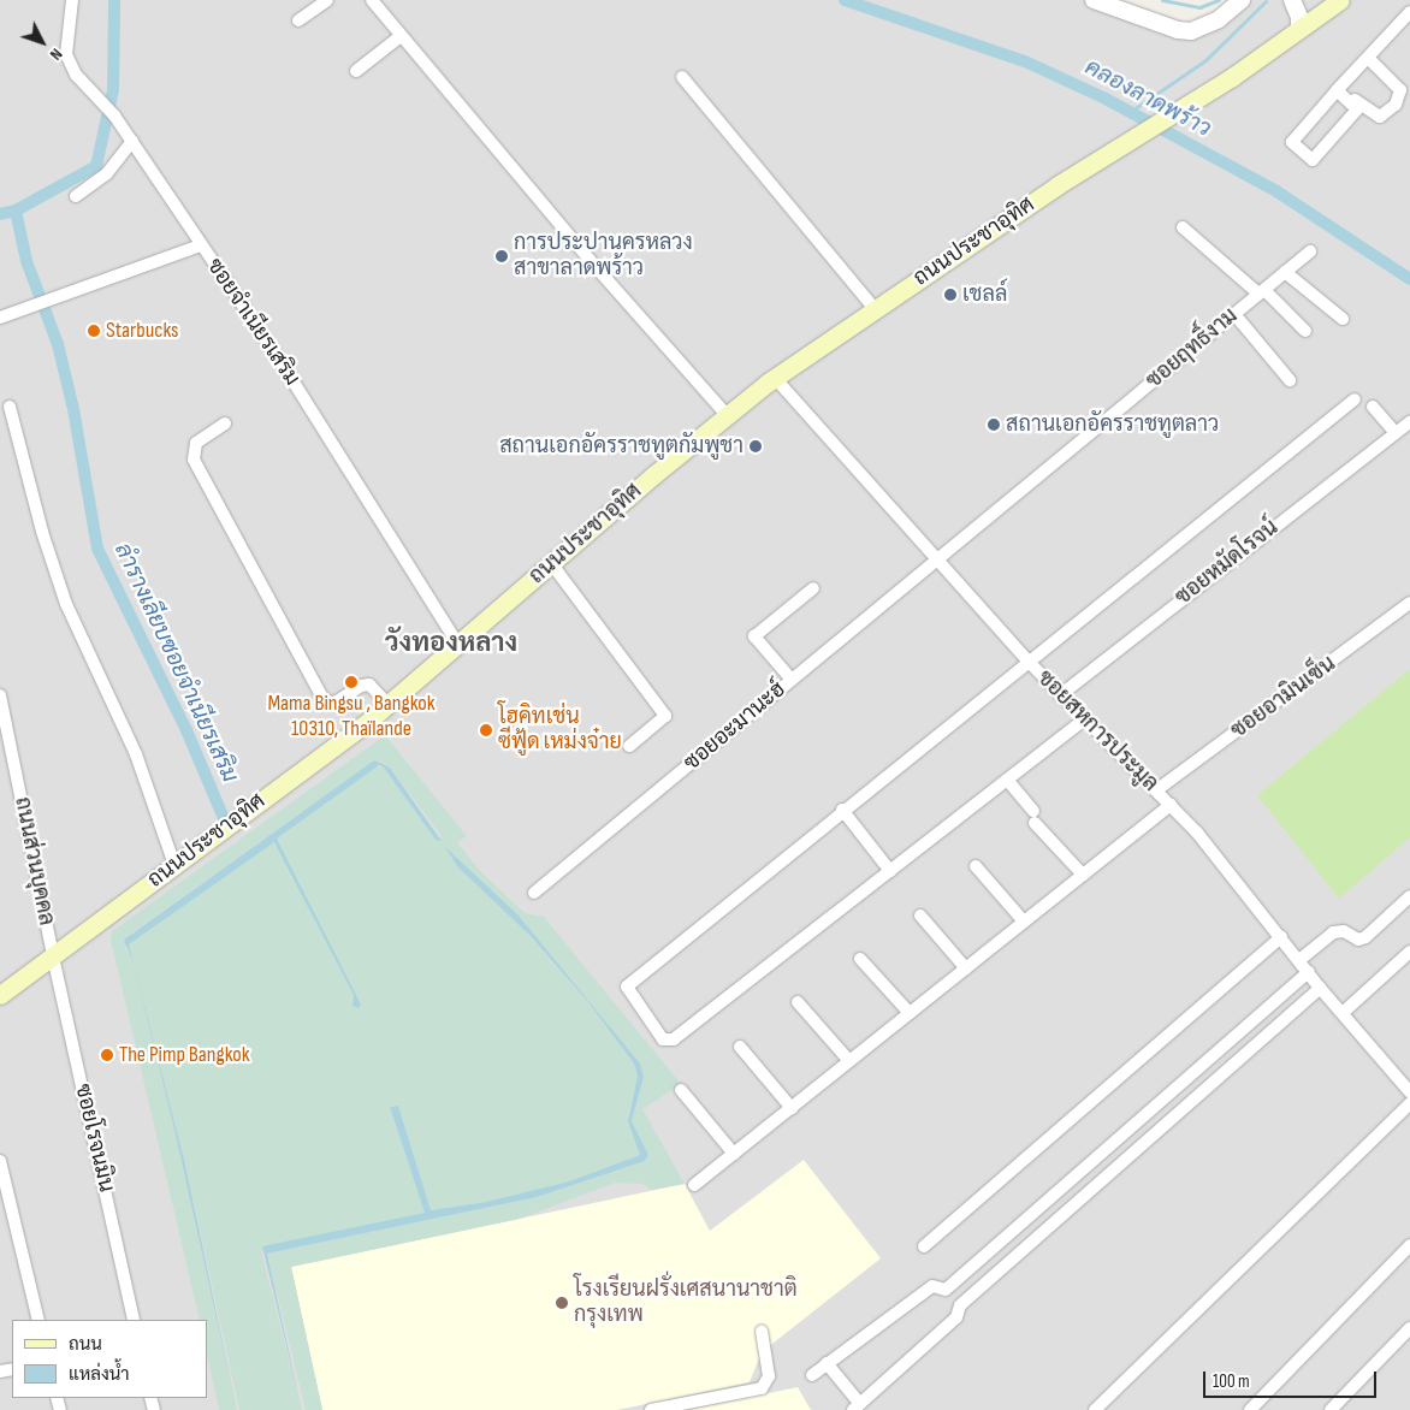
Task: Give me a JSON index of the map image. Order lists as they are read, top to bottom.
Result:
{
  "streets": {
    "main road": ["ถนนประชาอุทิศ"],
    "street": [
      "ซอยจำเนียรเสริม",
      "ซอยฤทธิ์งาม",
      "ซอยหมัดโรจน์",
      "ซอยอามินเซ็น",
      "ซอยอะมานะฮ์",
      "ซอยสหการประมูล",
      "ถนนส่วนบุคคล",
      "ซอยโรจนมิน"
    ]
  },
  "crossings": [
    ["ถนนประชาอุทิศ", "ซอยจำเนียรเสริม"],
    ["ถนนประชาอุทิศ", "ซอยสหการประมูล"],
    ["ถนนประชาอุทิศ", "ถนนส่วนบุคคล"],
    ["ถนนประชาอุทิศ", "ซอยโรจนมิน"],
    ["ซอยฤทธิ์งาม", "ซอยอะมานะฮ์"],
    ["ซอยฤทธิ์งาม", "ซอยสหการประมูล"],
    ["ซอยหมัดโรจน์", "ซอยสหการประมูล"],
    ["ซอยอามินเซ็น", "ซอยสหการประมูล"],
    ["ซอยอะมานะฮ์", "ซอยสหการประมูล"],
    ["ถนนส่วนบุคคล", "ซอยโรจนมิน"]
  ],
  "districts": ["วังทองหลาง"],
  "water": ["คลองลาดพร้าว", "ลำรางเลียบซอยจำเนียรเสริม"],
  "places": [
    "การประปานครหลวง สาขาลาดพร้าว",
    "เชลล์",
    "Starbucks",
    "สถานเอกอัครราชทูตลาว",
    "สถานเอกอัครราชทูตกัมพูชา",
    "Mama Bingsu , Bangkok 10310, Thaïlande",
    "โฮคิทเช่น ซีฟู้ด เหม่งจ๋าย",
    "The Pimp Bangkok",
    "โรงเรียนฝรั่งเศสนานาชาติ กรุงเทพ"
  ],
  "legend": ["ถนน", "แหล่งน้ำ"],
  "scale_bar": "100 m",
  "north": "bottom right"
}
